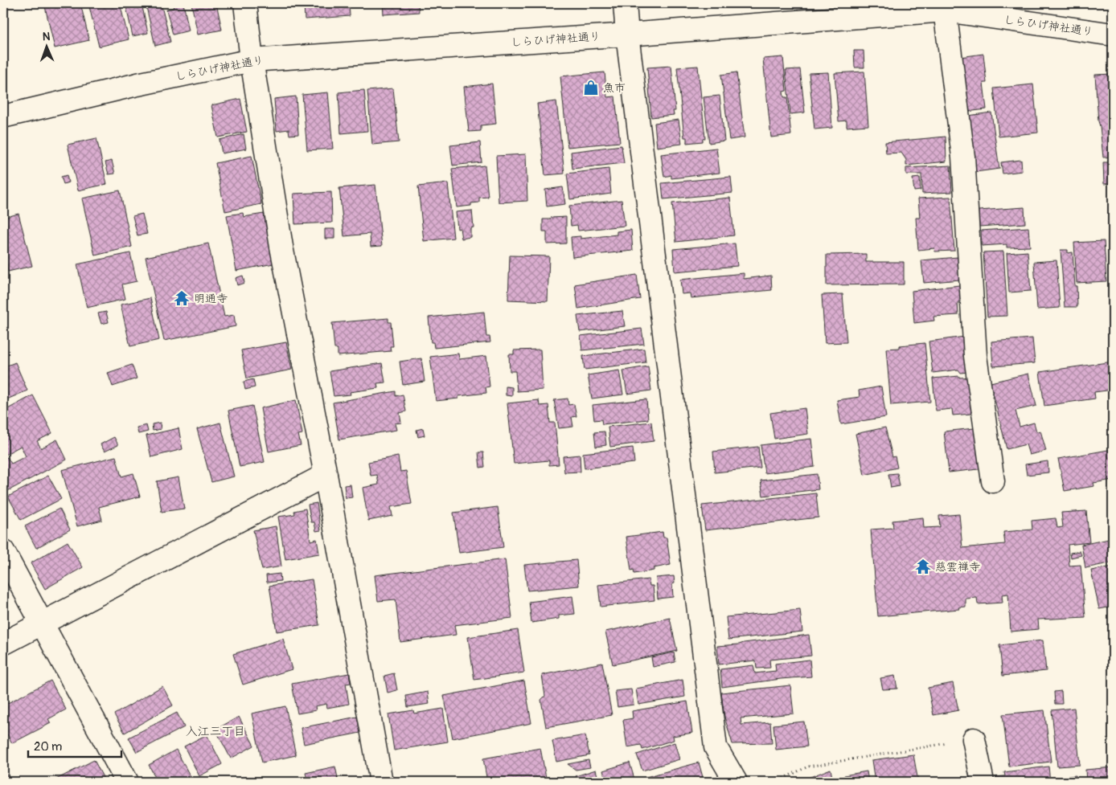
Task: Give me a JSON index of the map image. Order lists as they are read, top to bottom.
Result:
{
  "streets": {
    "street": ["しらひげ神社通り"]
  },
  "districts": ["入江三丁目"],
  "places": {
    "shop": ["魚市"],
    "temple": ["明通寺", "慈雲禅寺"]
  },
  "scale_bar": "20 m",
  "north": "top"
}
